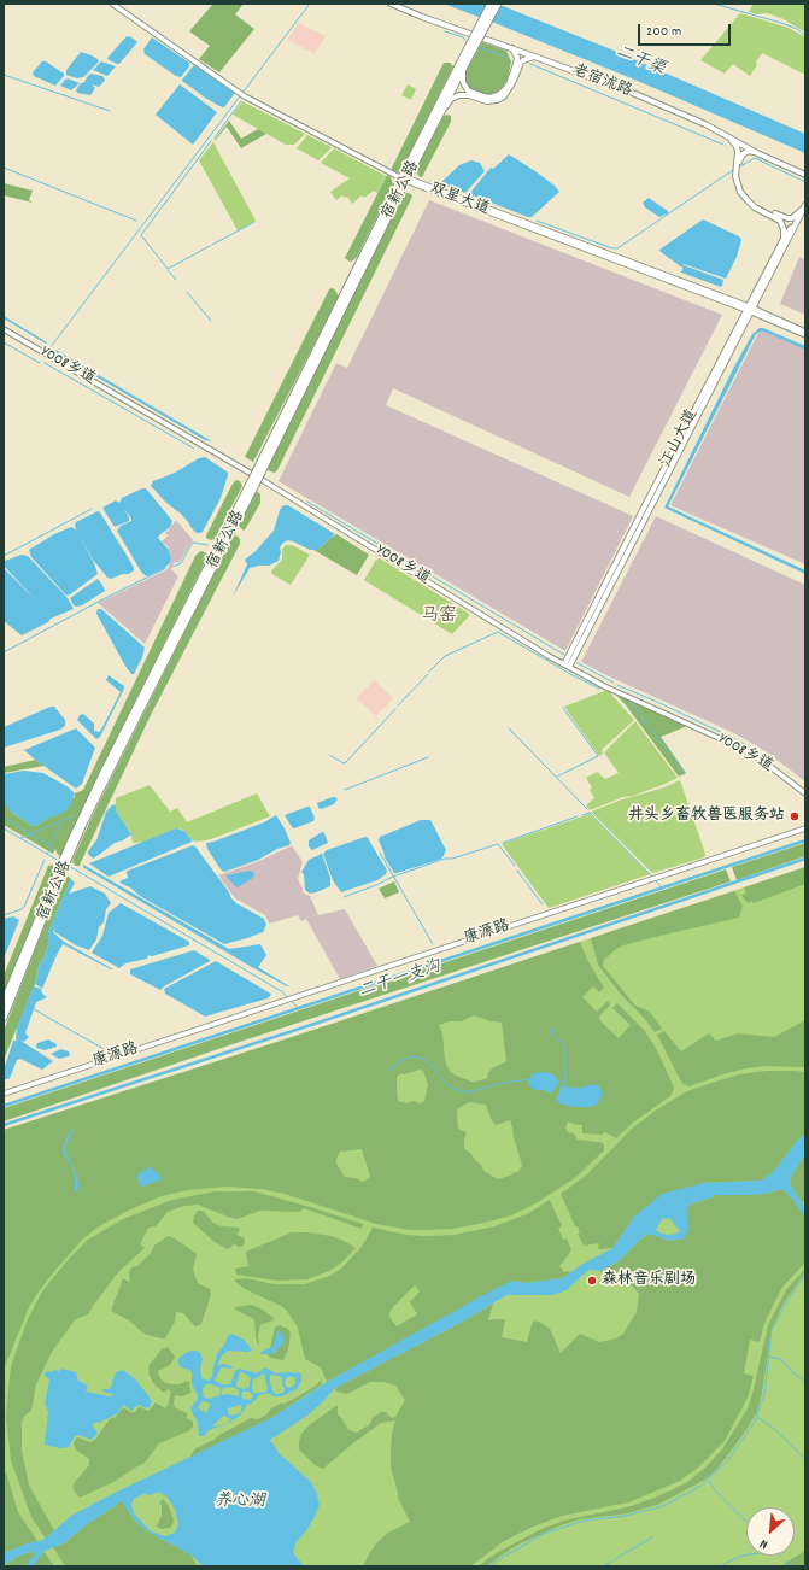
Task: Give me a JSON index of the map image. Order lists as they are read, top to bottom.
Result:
{
  "streets": {
    "highway": ["宿新公路"],
    "main road": ["老宿沭路", "江山大道"],
    "street": ["双星大道", "Y008乡道", "康源路"]
  },
  "crossings": [
    ["宿新公路", "双星大道"],
    ["双星大道", "江山大道"],
    ["Y008乡道", "江山大道"]
  ],
  "districts": ["马窑"],
  "water": ["二干渠", "二干一支沟", "养心湖"],
  "places": ["井头乡畜牧兽医服务站", "森林音乐剧场"],
  "scale_bar": "200 m",
  "north": "bottom left"
}
